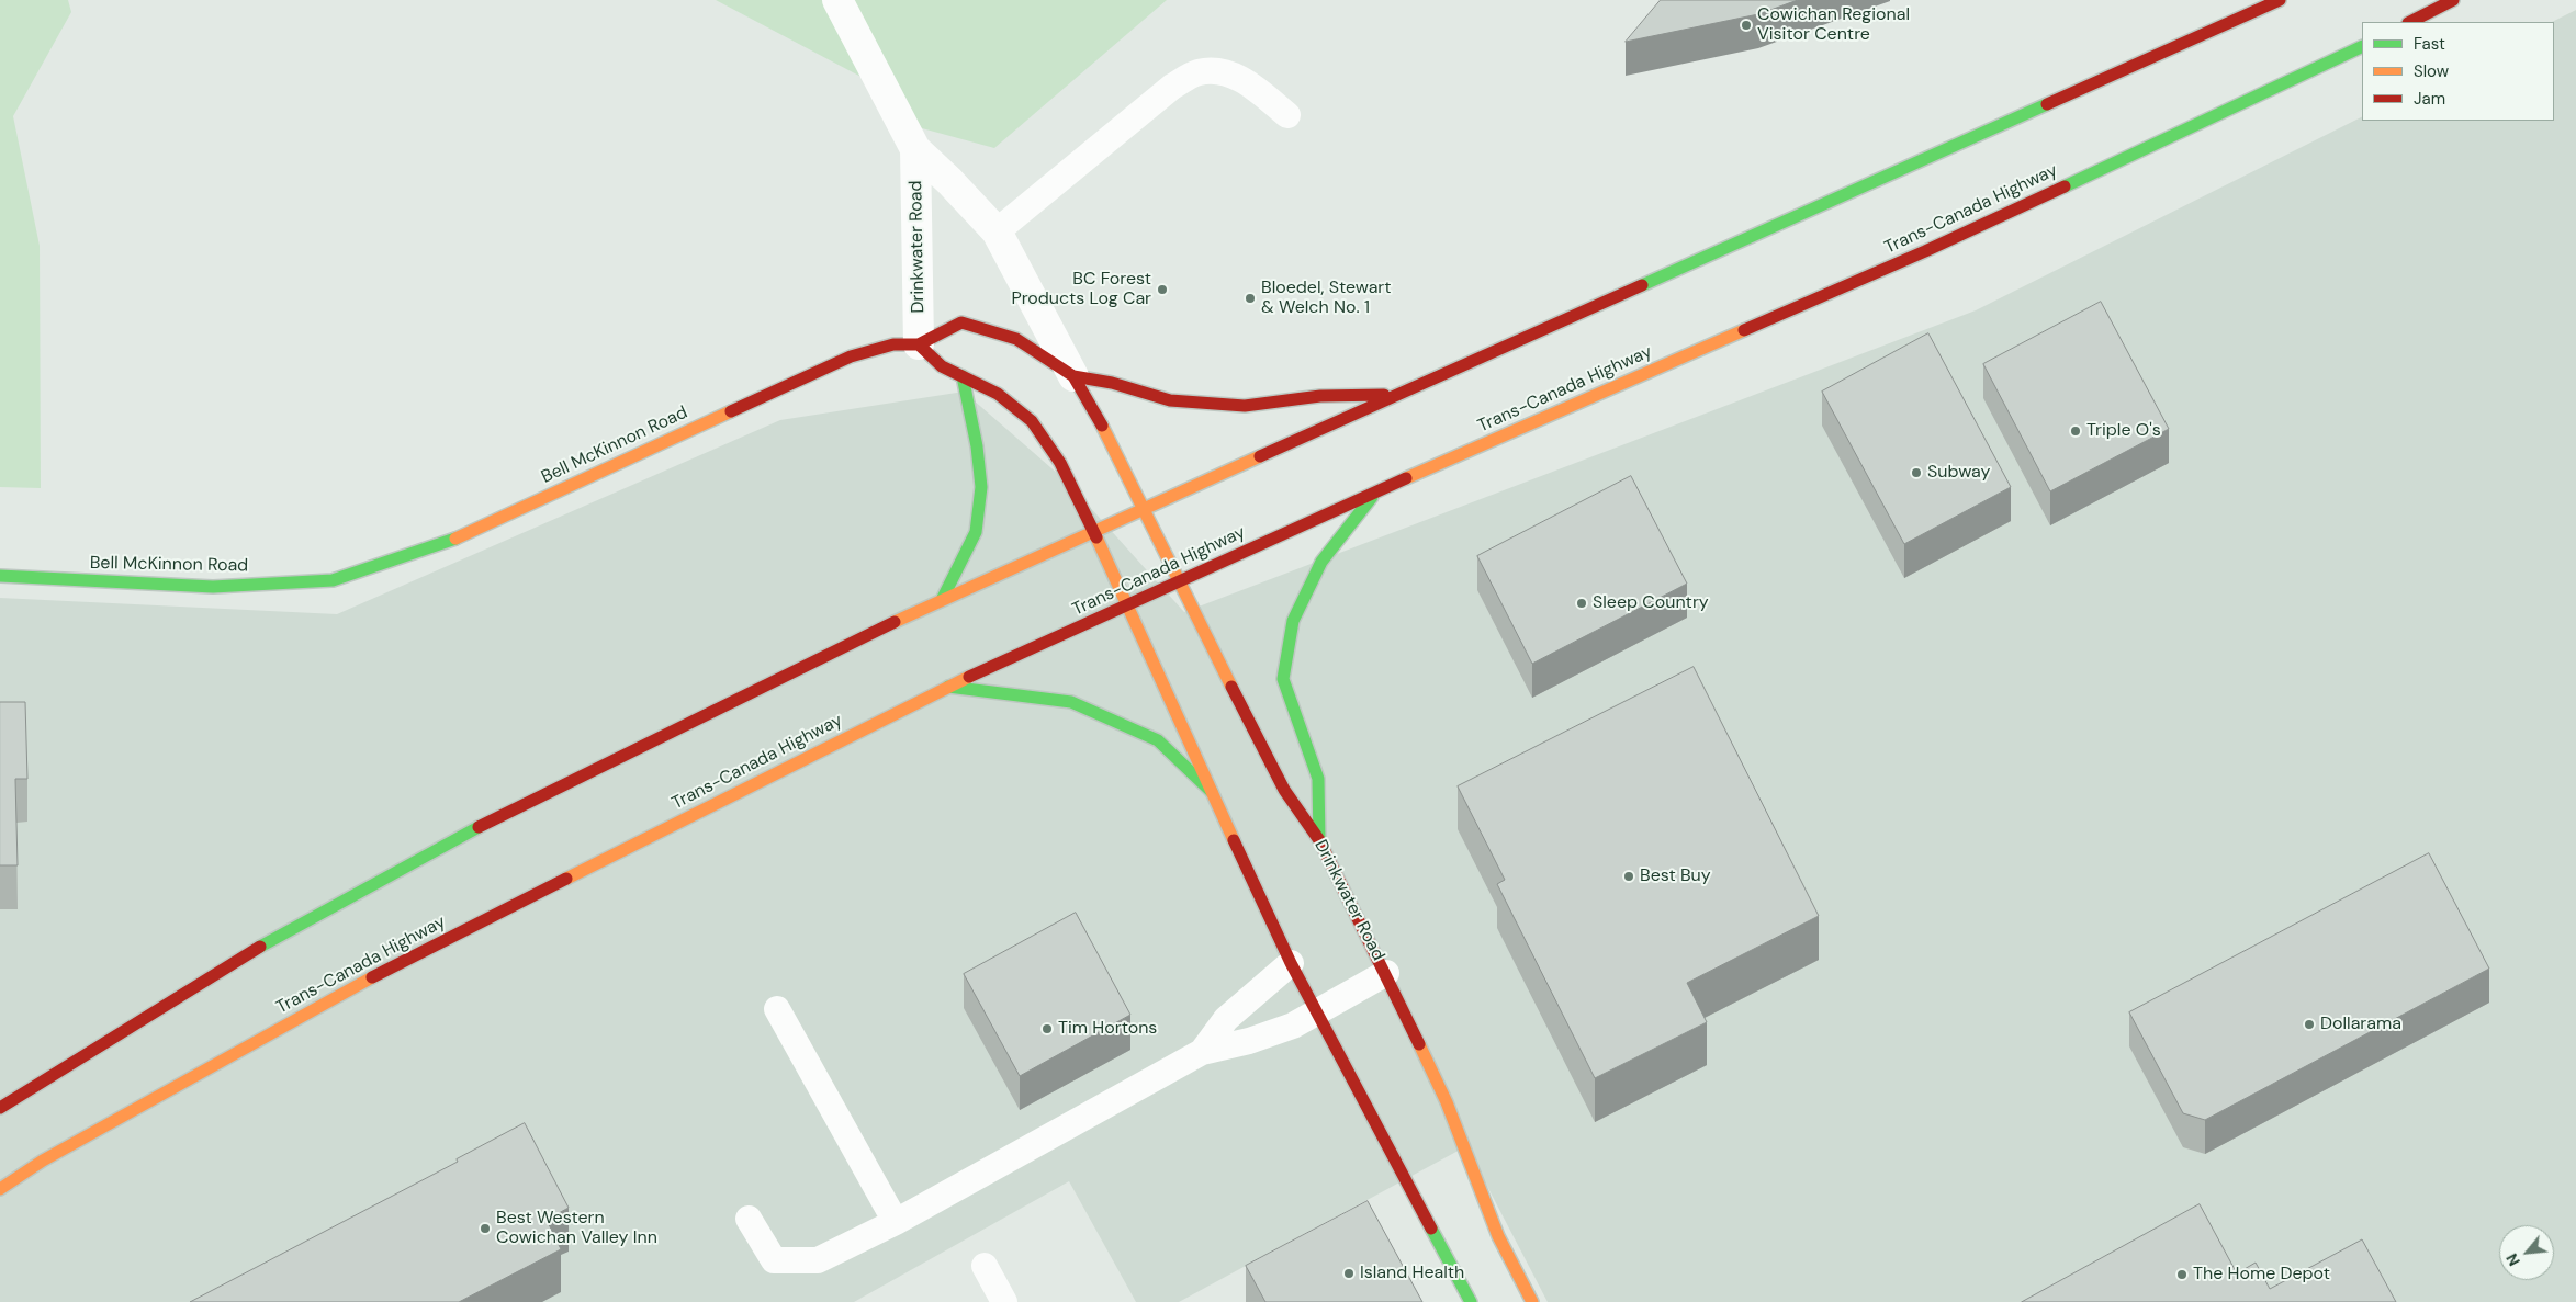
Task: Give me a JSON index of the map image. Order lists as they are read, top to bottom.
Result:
{
  "streets": {
    "main road": ["Trans-Canada Highway", "Drinkwater Road", "Bell McKinnon Road"]
  },
  "crossings": [
    ["Trans-Canada Highway", "Drinkwater Road"],
    ["Drinkwater Road", "Bell McKinnon Road"]
  ],
  "places": [
    "Cowichan Regional Visitor Centre",
    "BC Forest Products Log Car",
    "Bloedel, Stewart & Welch No. 1",
    "Triple O's",
    "Subway",
    "Sleep Country",
    "Best Buy",
    "Dollarama",
    "Tim Hortons",
    "Best Western Cowichan Valley Inn",
    "Island Health",
    "The Home Depot"
  ],
  "legend": ["Fast", "Slow", "Jam"],
  "north": "bottom left"
}
